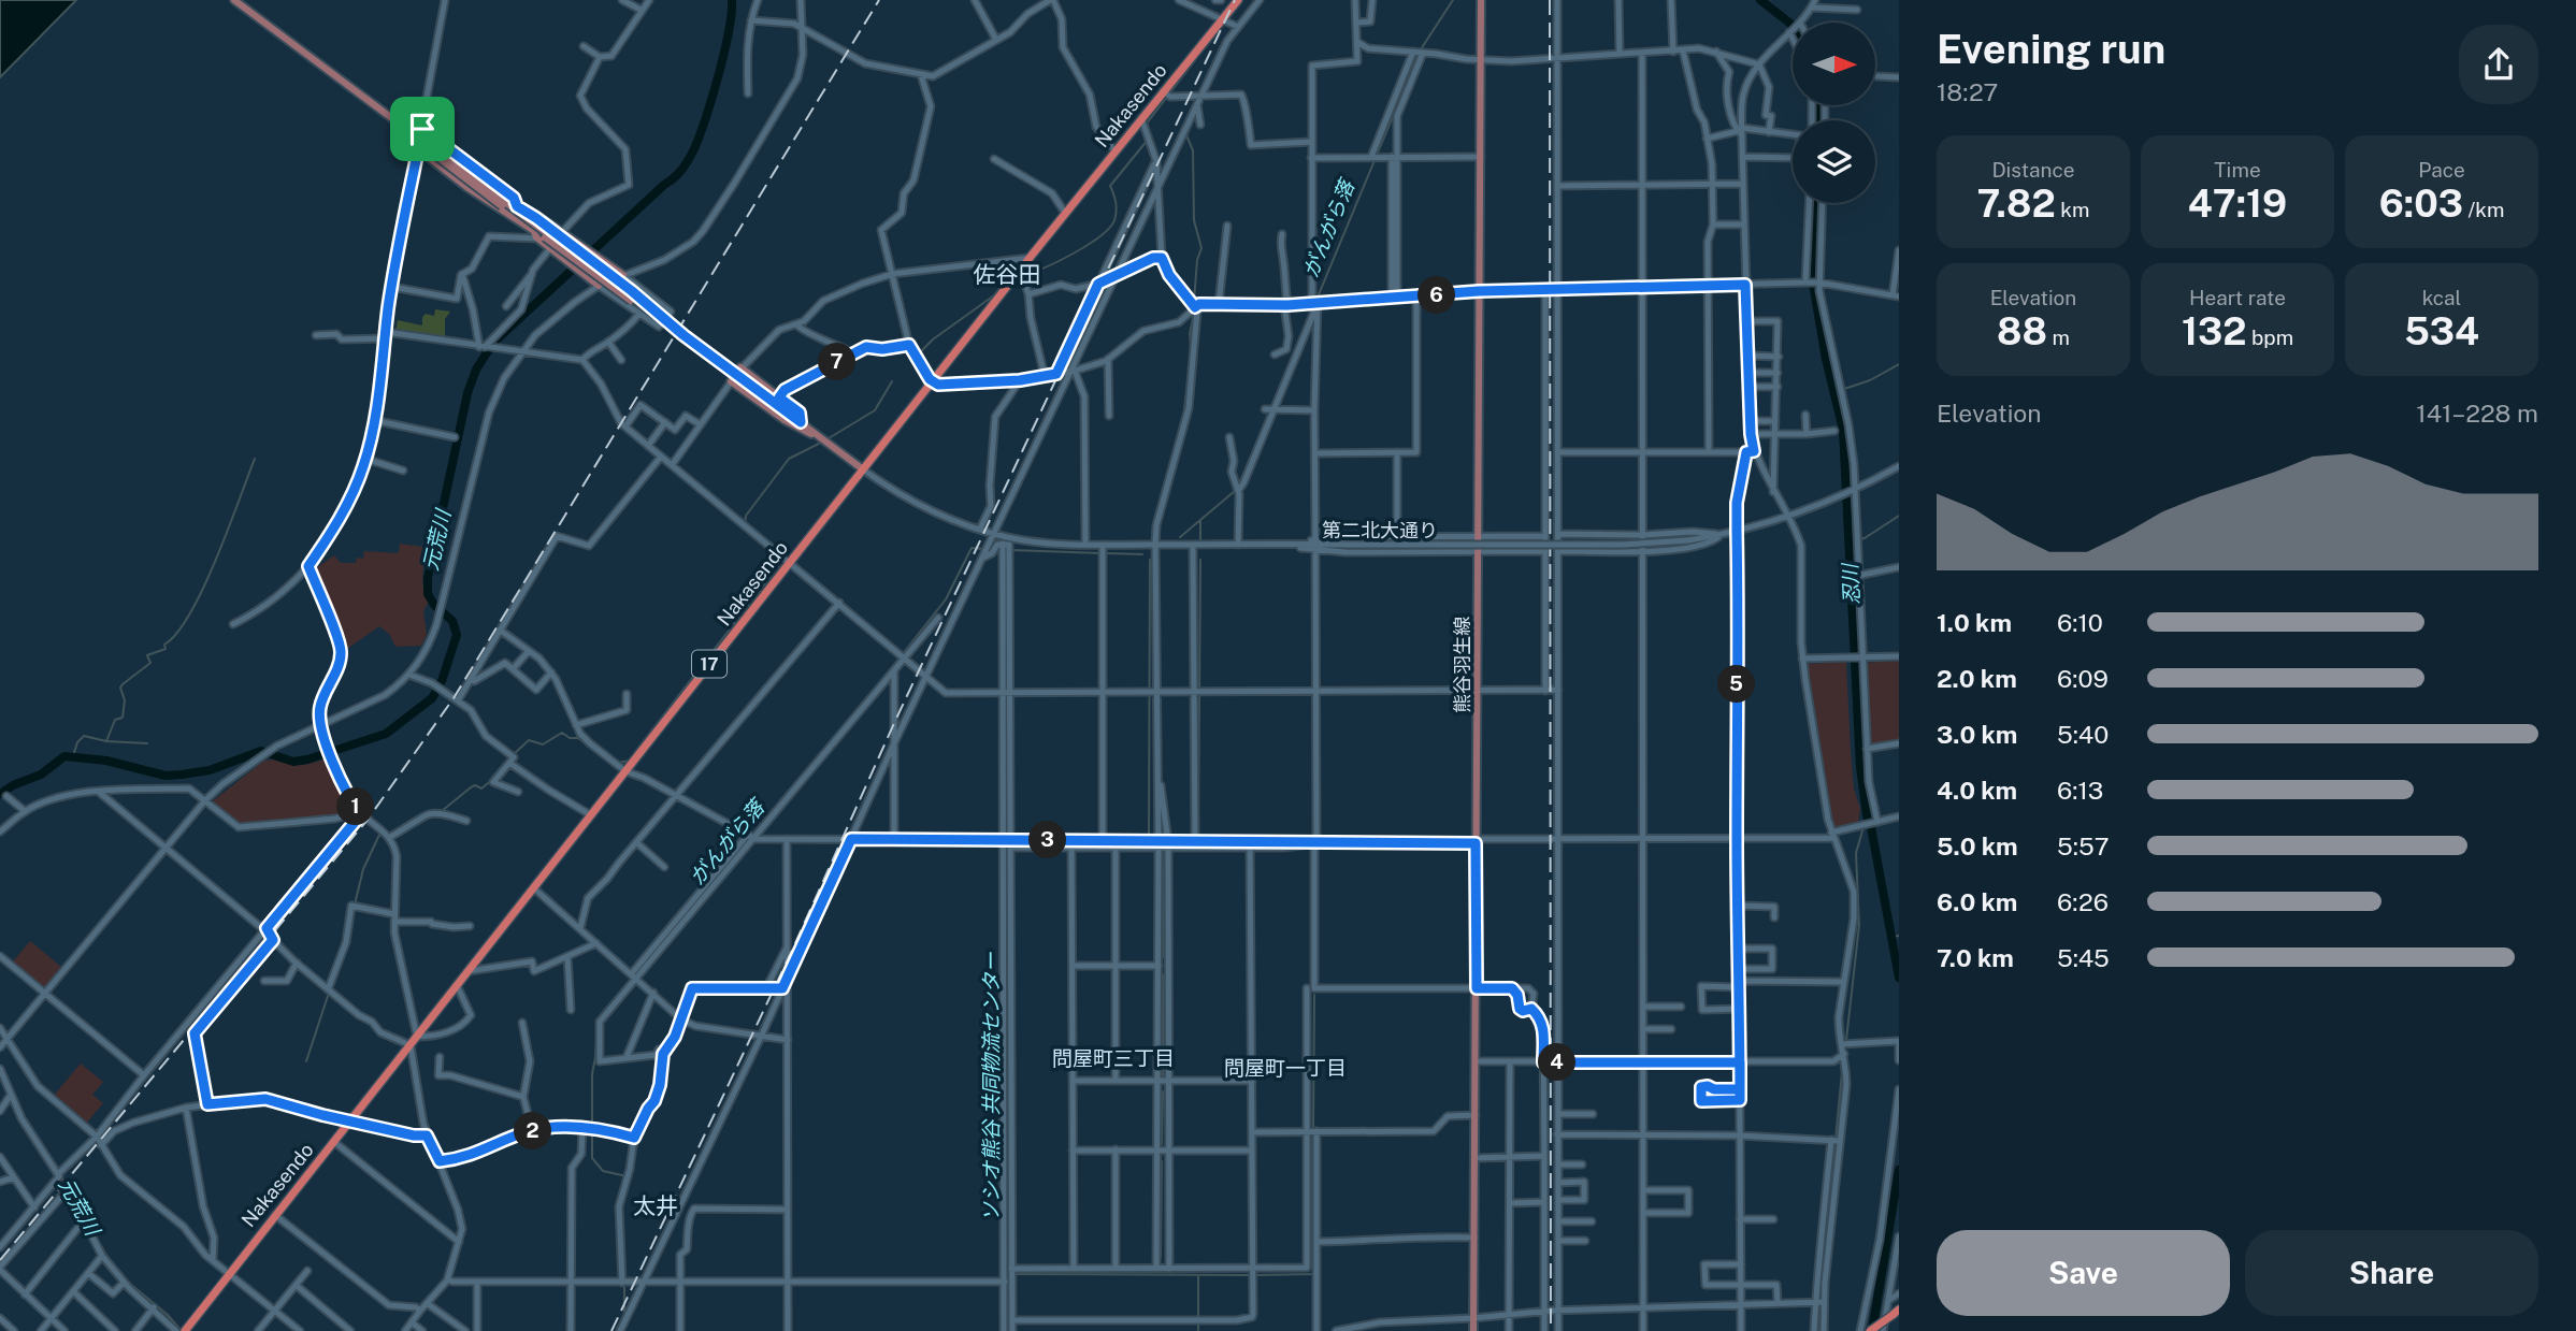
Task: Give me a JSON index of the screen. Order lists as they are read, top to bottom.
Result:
{
  "streets": {
    "highway": ["Nakasendo", "17"],
    "main road": ["熊谷羽生線"],
    "street": ["第二北大通り"]
  },
  "crossings": [
    ["Nakasendo", "第二北大通り"]
  ],
  "districts": [
    "佐谷田",
    "問屋町三丁目",
    "問屋町一丁目",
    "太井"
  ],
  "water": [
    "がんがら落",
    "元荒川",
    "忍川",
    "ソシオ熊谷 共同物流センター"
  ],
  "north": "right",
  "page": {
    "heading": ["Evening run", "18:27"],
    "stats": [
      ["Distance", "7.82 km"],
      ["Time", "47:19"],
      ["Pace", "6:03 /km"],
      ["Elevation", "88 m"],
      ["Heart rate", "132 bpm"],
      ["kcal", "534"]
    ],
    "pins": [
      "6",
      "7",
      "5",
      "1",
      "3",
      "4",
      "2"
    ],
    "chart": ["Elevation", "141–228 m"],
    "list": [
      {
        "name": "1.0 km",
        "note": "6:10"
      },
      {
        "name": "2.0 km",
        "note": "6:09"
      },
      {
        "name": "3.0 km",
        "note": "5:40"
      },
      {
        "name": "4.0 km",
        "note": "6:13"
      },
      {
        "name": "5.0 km",
        "note": "5:57"
      },
      {
        "name": "6.0 km",
        "note": "6:26"
      },
      {
        "name": "7.0 km",
        "note": "5:45"
      }
    ],
    "buttons": ["Save", "Share"]
  }
}
